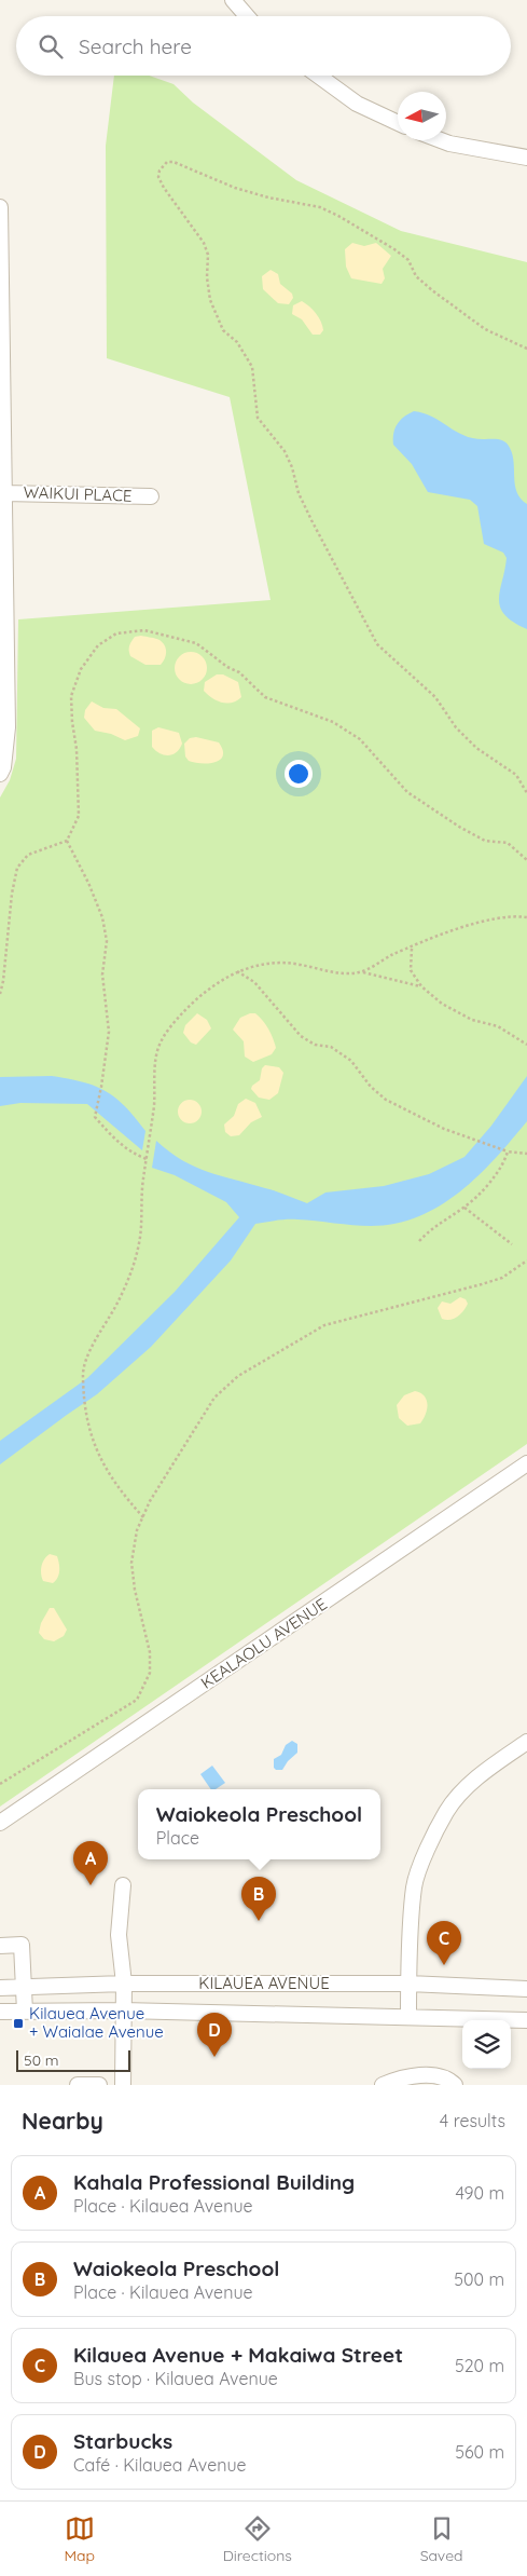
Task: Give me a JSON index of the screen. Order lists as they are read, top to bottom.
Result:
{
  "streets": {
    "street": ["WAIKUI PLACE", "KEALAOLU AVENUE", "KILAUEA AVENUE"]
  },
  "places": {
    "transit": ["Kilauea Avenue + Waialae Avenue"]
  },
  "scale_bar": "50 m",
  "north": "left",
  "page": {
    "search": "Search here",
    "popup": ["Waiokeola Preschool", "Place"],
    "pins": [
      "A",
      "B",
      "C",
      "D"
    ],
    "scale": "50 m",
    "heading": ["Nearby", "4 results"],
    "list": [
      {
        "mark": "A",
        "name": "Kahala Professional Building",
        "note": "Place · Kilauea Avenue",
        "value": "490 m"
      },
      {
        "mark": "B",
        "name": "Waiokeola Preschool",
        "note": "Place · Kilauea Avenue",
        "value": "500 m"
      },
      {
        "mark": "C",
        "name": "Kilauea Avenue + Makaiwa Street",
        "note": "Bus stop · Kilauea Avenue",
        "value": "520 m"
      },
      {
        "mark": "D",
        "name": "Starbucks",
        "note": "Café · Kilauea Avenue",
        "value": "560 m"
      }
    ],
    "nav": ["Map", "Directions", "Saved"]
  }
}
